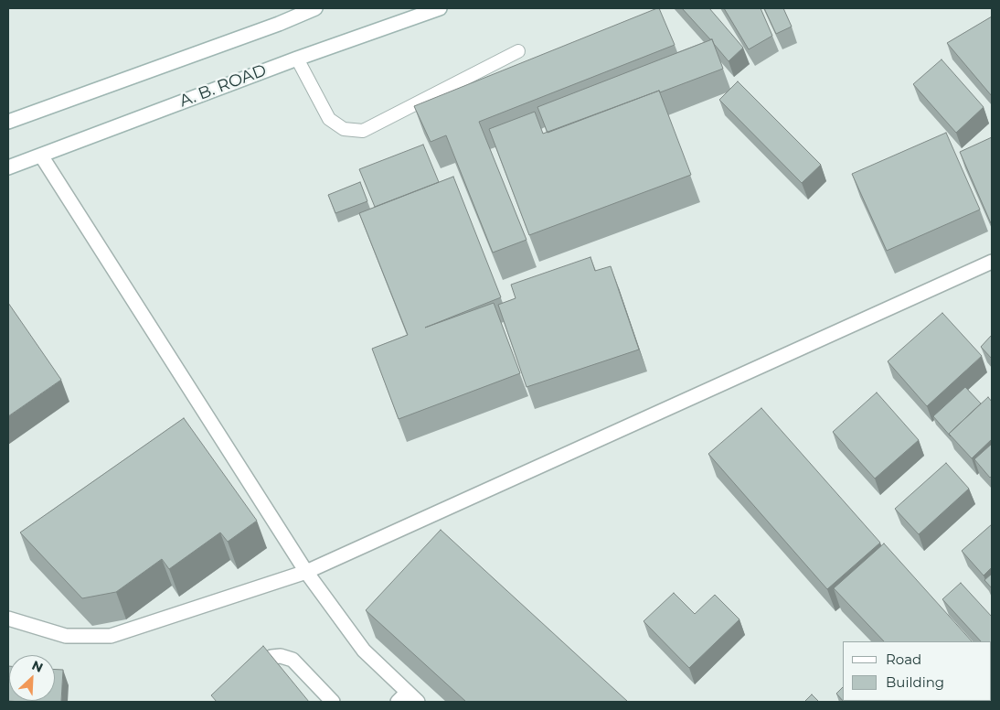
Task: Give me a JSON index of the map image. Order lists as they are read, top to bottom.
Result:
{
  "streets": {
    "street": ["A. B. ROAD"]
  },
  "legend": ["Road", "Building"],
  "north": "top right"
}
